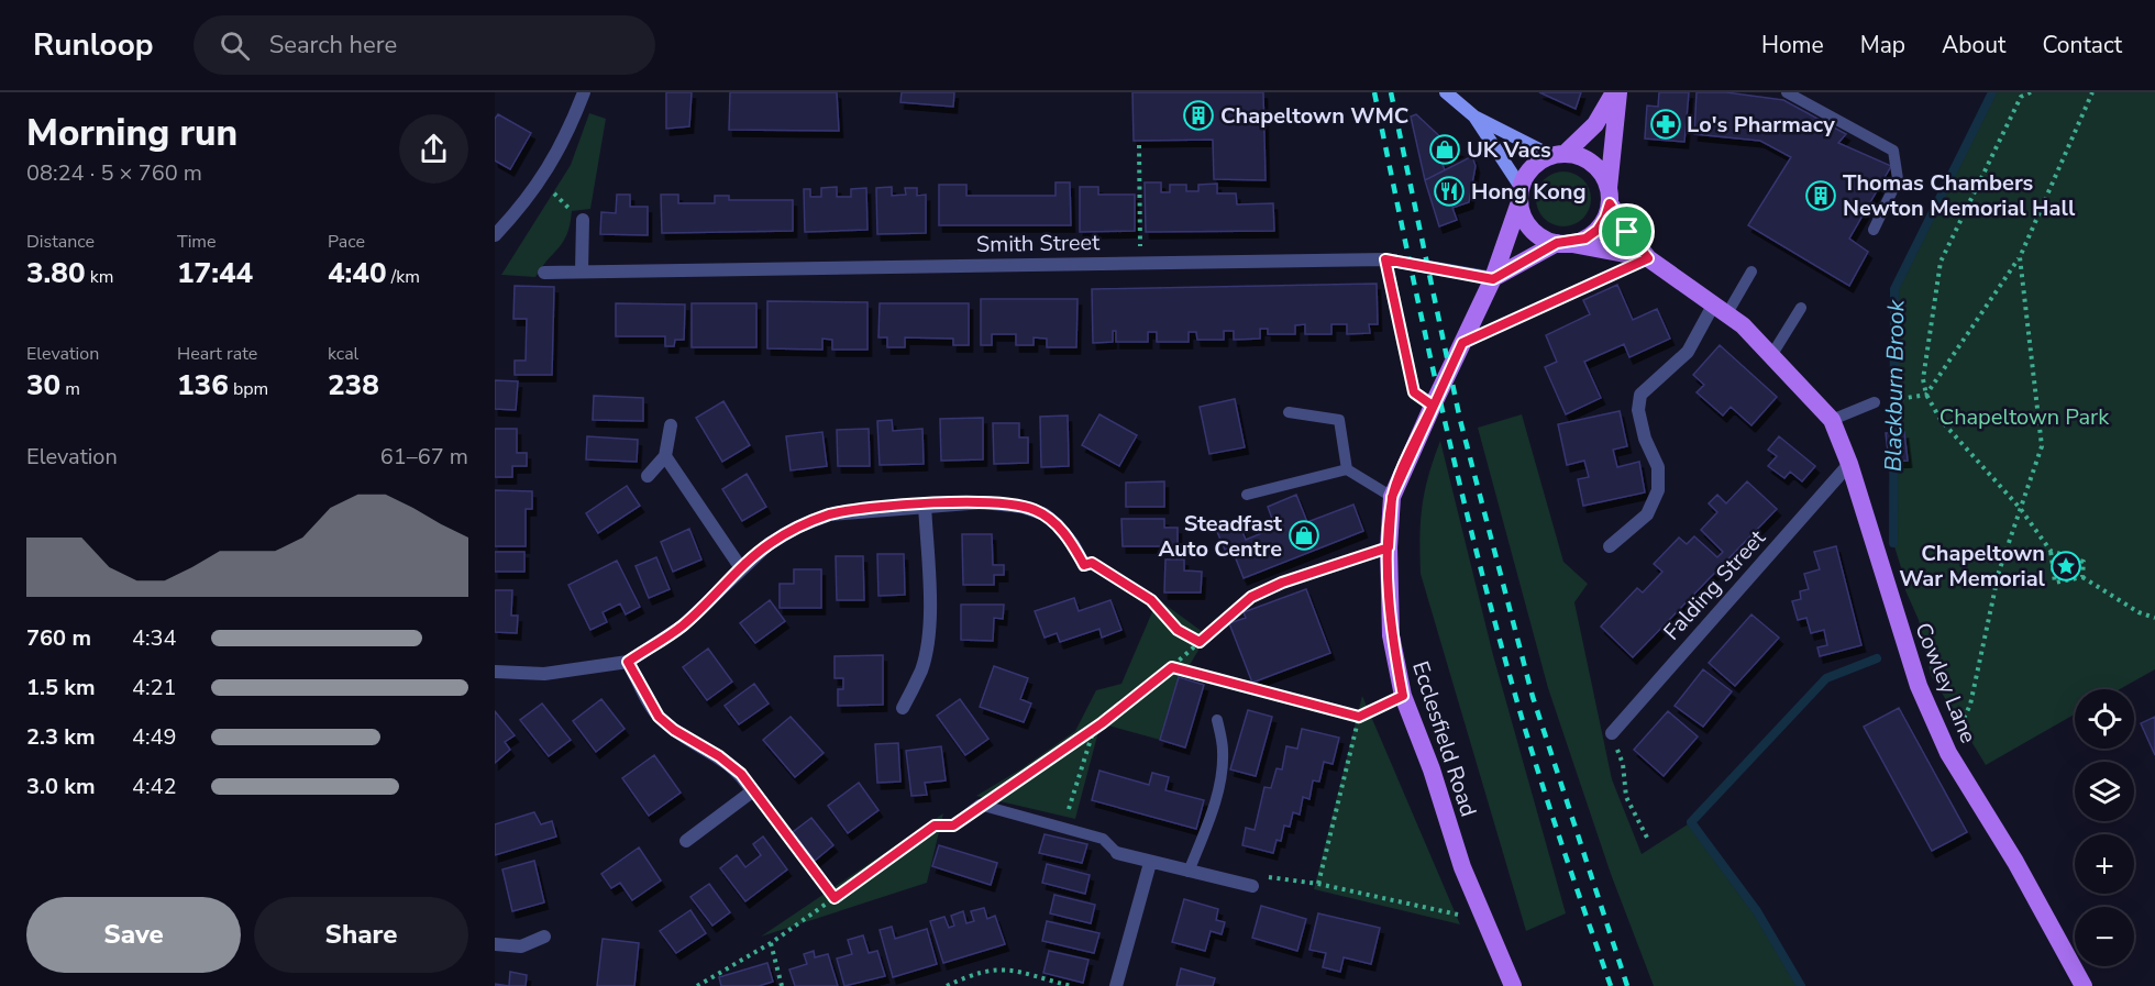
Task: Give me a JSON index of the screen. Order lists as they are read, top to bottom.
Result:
{
  "streets": {
    "main road": ["Cowley Lane", "Ecclesfield Road"],
    "street": ["Smith Street", "Falding Street"]
  },
  "crossings": [
    ["Smith Street", "Ecclesfield Road"],
    ["Falding Street", "Cowley Lane"],
    ["Cowley Lane", "Ecclesfield Road"]
  ],
  "water": ["Blackburn Brook"],
  "parks": ["Chapeltown Park"],
  "places": {
    "building": ["Chapeltown WMC", "Thomas Chambers Newton Memorial Hall"],
    "pharmacy": ["Lo's Pharmacy"],
    "shop": ["UK Vacs", "Steadfast Auto Centre"],
    "restaurant": ["Hong Kong"],
    "place": ["Chapeltown War Memorial"]
  },
  "page": {
    "header": "Runloop",
    "search": "Search here",
    "nav": [
      "Home",
      "Map",
      "About",
      "Contact"
    ],
    "heading": ["Morning run", "08:24 · 5 × 760 m"],
    "stats": [
      ["Distance", "3.80 km"],
      ["Time", "17:44"],
      ["Pace", "4:40 /km"],
      ["Elevation", "30 m"],
      ["Heart rate", "136 bpm"],
      ["kcal", "238"]
    ],
    "chart": ["Elevation", "61–67 m"],
    "list": [
      {
        "name": "760 m",
        "note": "4:34"
      },
      {
        "name": "1.5 km",
        "note": "4:21"
      },
      {
        "name": "2.3 km",
        "note": "4:49"
      },
      {
        "name": "3.0 km",
        "note": "4:42"
      }
    ],
    "map_buttons": ["+", "−"],
    "buttons": ["Save", "Share"]
  }
}
